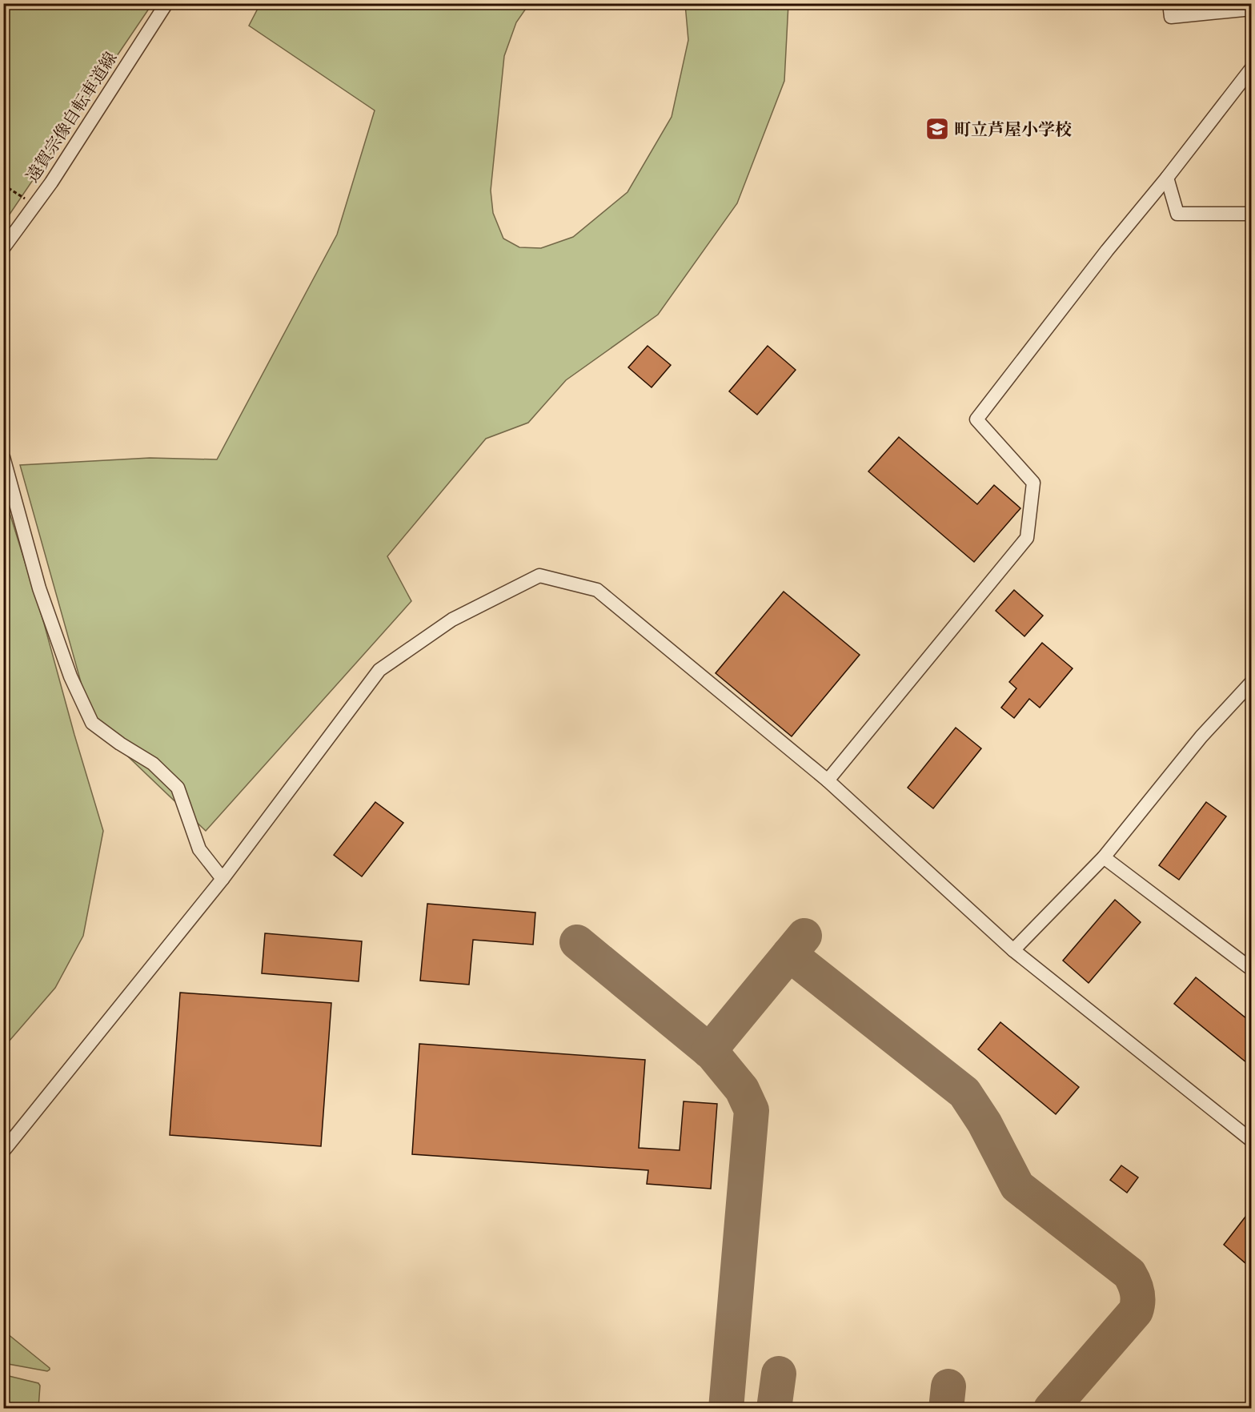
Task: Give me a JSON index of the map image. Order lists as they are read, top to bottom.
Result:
{
  "streets": {
    "street": ["遠賀宗像自転車道線"]
  },
  "places": {
    "school or university": ["町立芦屋小学校"]
  }
}
